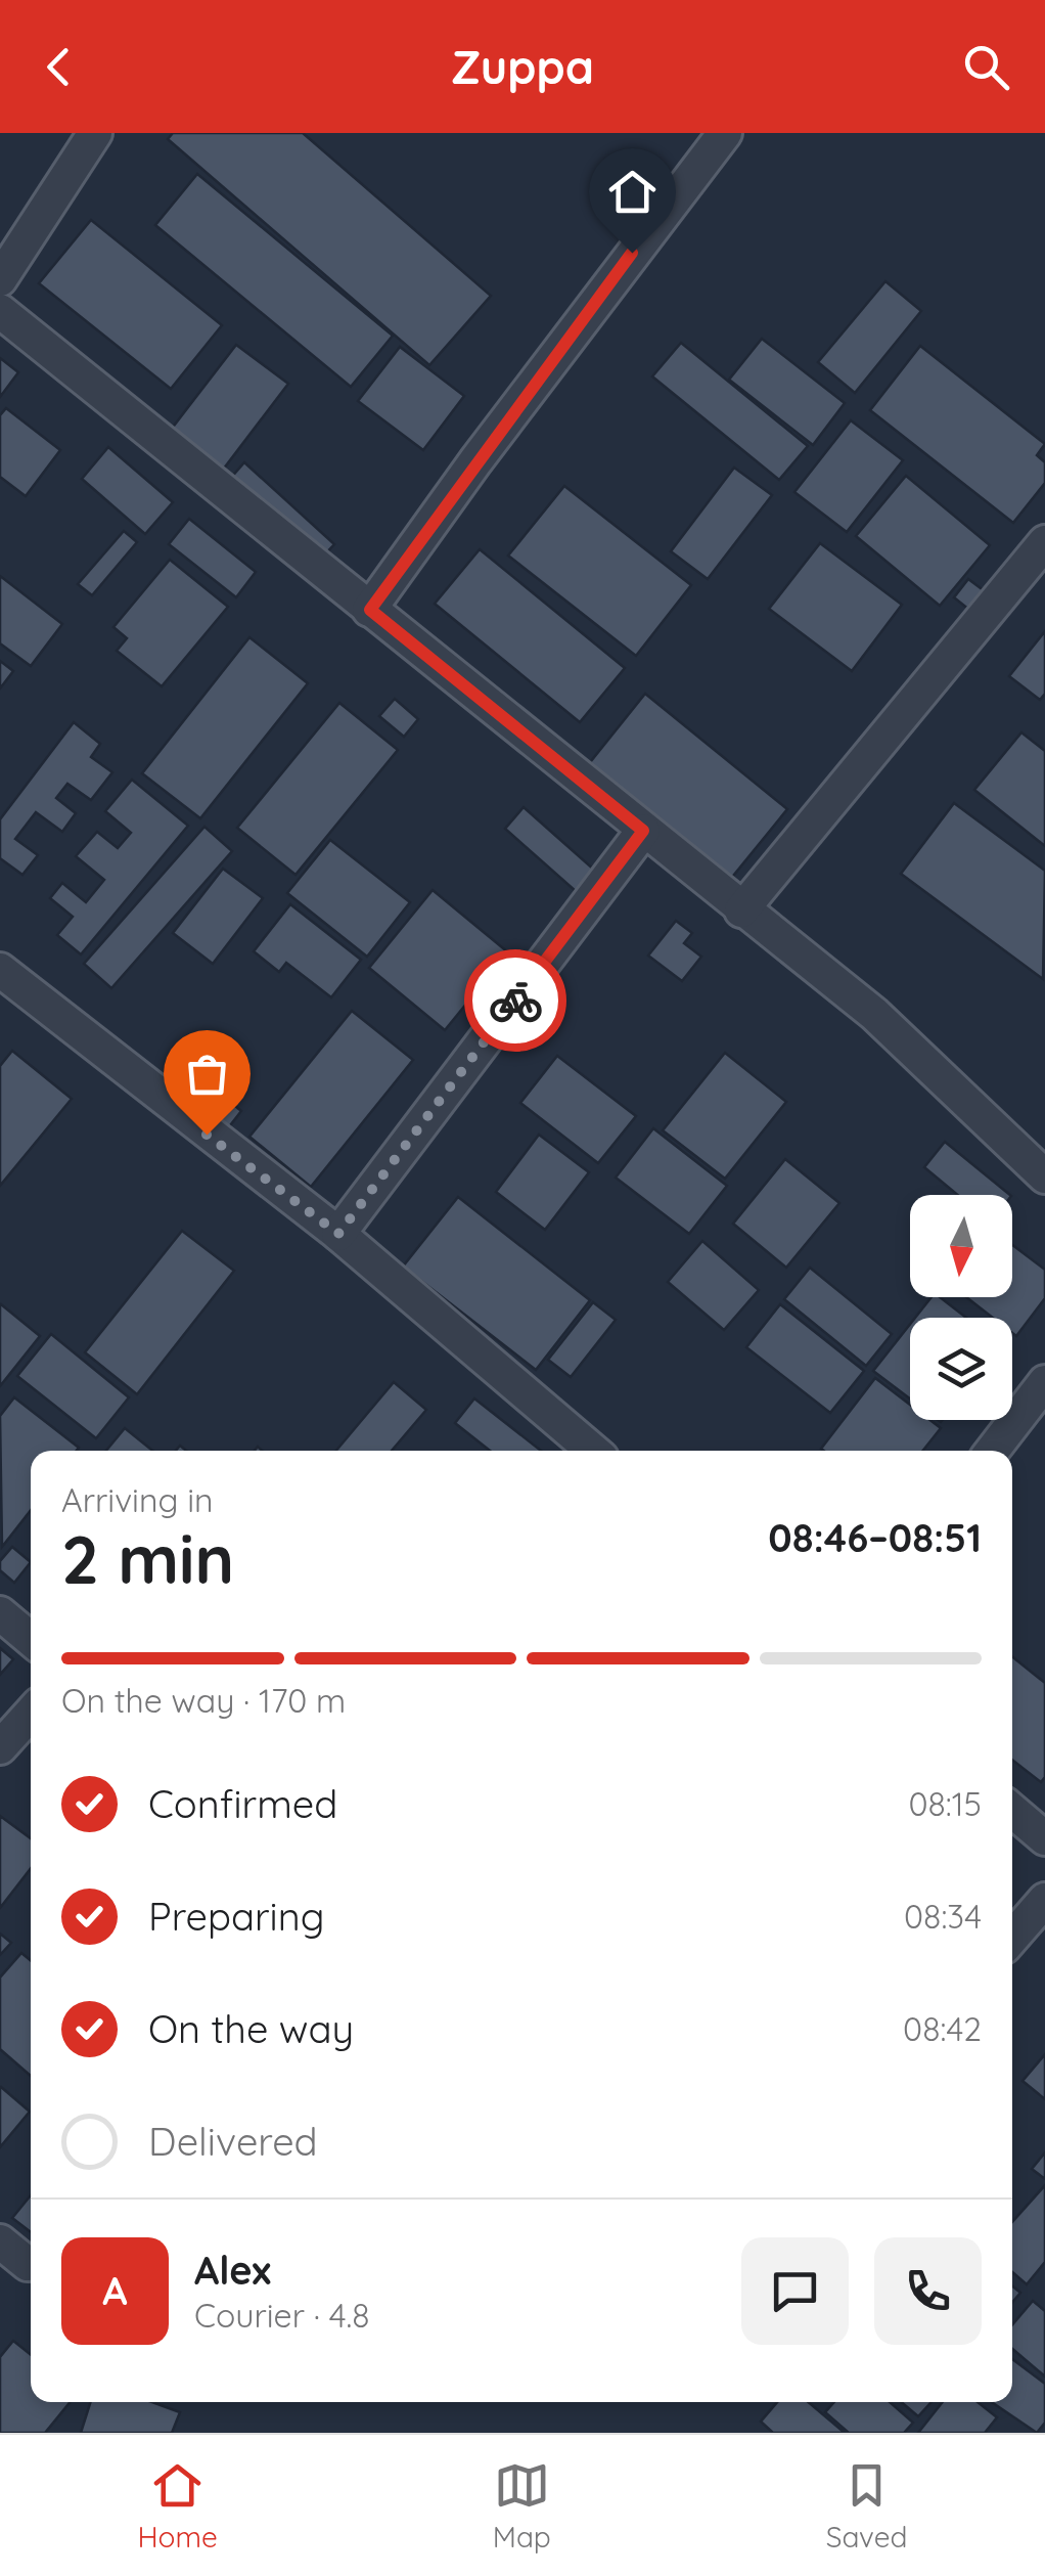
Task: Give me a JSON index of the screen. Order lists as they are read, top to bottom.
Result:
{
  "north": "bottom",
  "page": {
    "header": "Zuppa",
    "heading": ["2 min", "Arriving in", "08:46–08:51"],
    "panel": ["Alex", "Courier · 4.8"],
    "bar": "On the way · 170 m",
    "list": [
      ["Confirmed", "08:15"],
      ["Preparing", "08:34"],
      ["On the way", "08:42"],
      "Delivered"
    ],
    "round": "A",
    "tabs": ["Home", "Map", "Saved"]
  }
}
